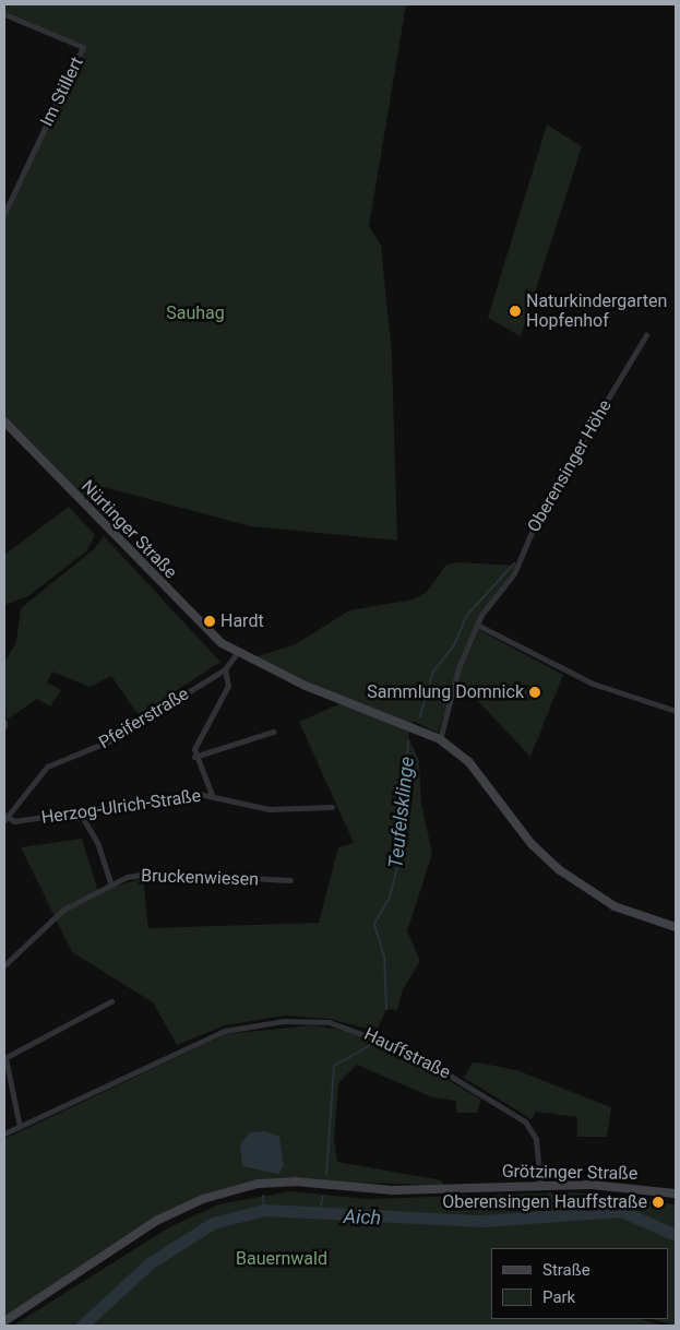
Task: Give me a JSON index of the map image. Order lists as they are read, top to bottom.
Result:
{
  "streets": {
    "main road": ["Nürtinger Straße", "Grötzinger Straße"],
    "street": [
      "Im Stillert",
      "Oberensinger Höhe",
      "Pfeiferstraße",
      "Herzog-Ulrich-Straße",
      "Bruckenwiesen",
      "Hauffstraße"
    ]
  },
  "crossings": [
    ["Oberensinger Höhe", "Nürtinger Straße"],
    ["Nürtinger Straße", "Pfeiferstraße"],
    ["Pfeiferstraße", "Herzog-Ulrich-Straße"],
    ["Hauffstraße", "Grötzinger Straße"]
  ],
  "water": ["Teufelsklinge", "Aich"],
  "parks": ["Sauhag", "Bauernwald"],
  "places": [
    "Naturkindergarten Hopfenhof",
    "Hardt",
    "Sammlung Domnick",
    "Oberensingen Hauffstraße"
  ],
  "legend": ["Straße", "Park"]
}
